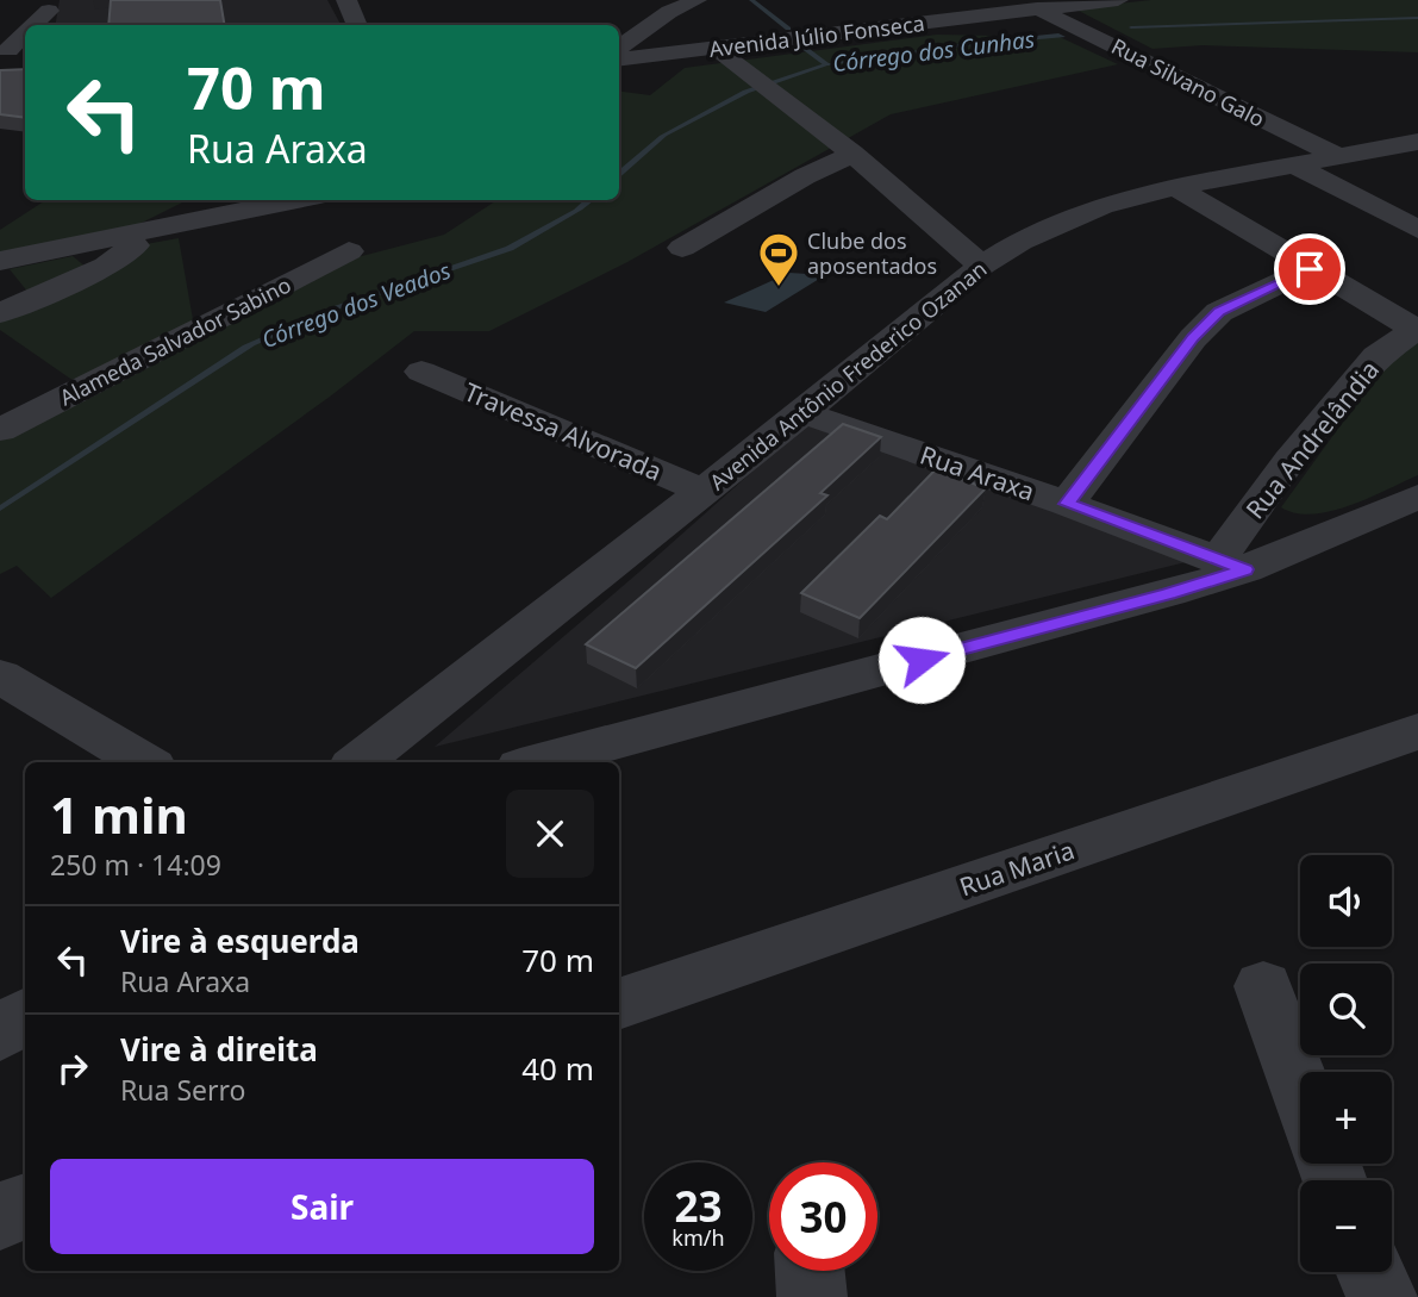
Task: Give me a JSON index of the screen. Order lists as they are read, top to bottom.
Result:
{
  "streets": {
    "street": [
      "Avenida Júlio Fonseca",
      "Rua Silvano Galo",
      "Alameda Salvador Sabino",
      "Avenida Antônio Frederico Ozanan",
      "Travessa Alvorada",
      "Rua Andrelândia",
      "Rua Araxa",
      "Rua Maria"
    ]
  },
  "crossings": [
    ["Avenida Júlio Fonseca", "Rua Silvano Galo"],
    ["Rua Silvano Galo", "Avenida Antônio Frederico Ozanan"],
    ["Avenida Antônio Frederico Ozanan", "Travessa Alvorada"],
    ["Avenida Antônio Frederico Ozanan", "Rua Araxa"],
    ["Rua Andrelândia", "Rua Araxa"]
  ],
  "water": ["Córrego dos Cunhas", "Córrego dos Veados"],
  "places": {
    "sports": ["Clube dos aposentados"]
  },
  "page": {
    "turn": ["70 m", "Rua Araxa"],
    "heading": ["1 min", "250 m · 14:09"],
    "map_buttons": ["+", "−"],
    "list": [
      {
        "name": "Vire à esquerda",
        "note": "Rua Araxa",
        "value": "70 m"
      },
      {
        "name": "Vire à direita",
        "note": "Rua Serro",
        "value": "40 m"
      }
    ],
    "buttons": "Sair",
    "speed": "23 km/h",
    "limit": "30"
  }
}
